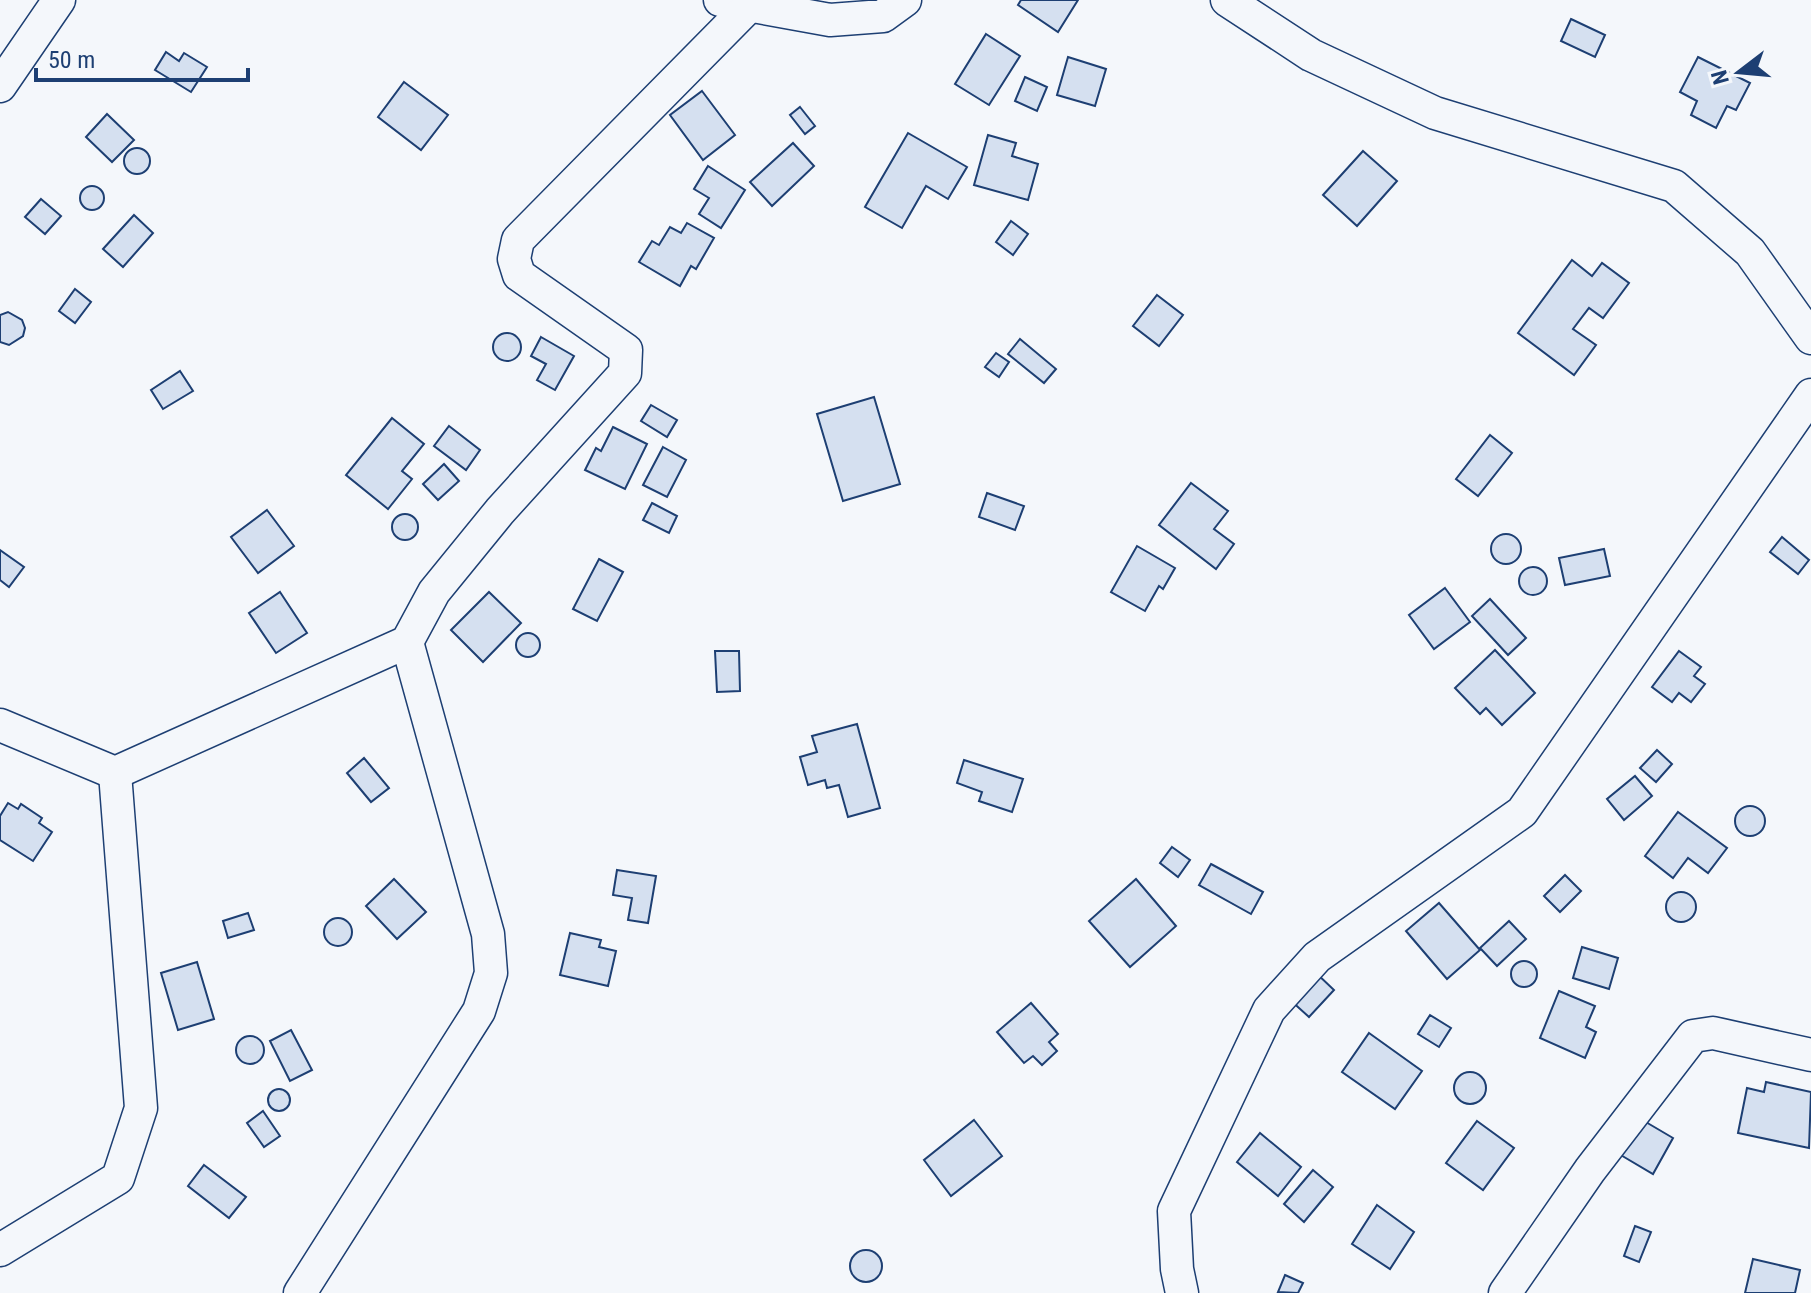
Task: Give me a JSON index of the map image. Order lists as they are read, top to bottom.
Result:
{
  "scale_bar": "50 m",
  "north": "left"
}
